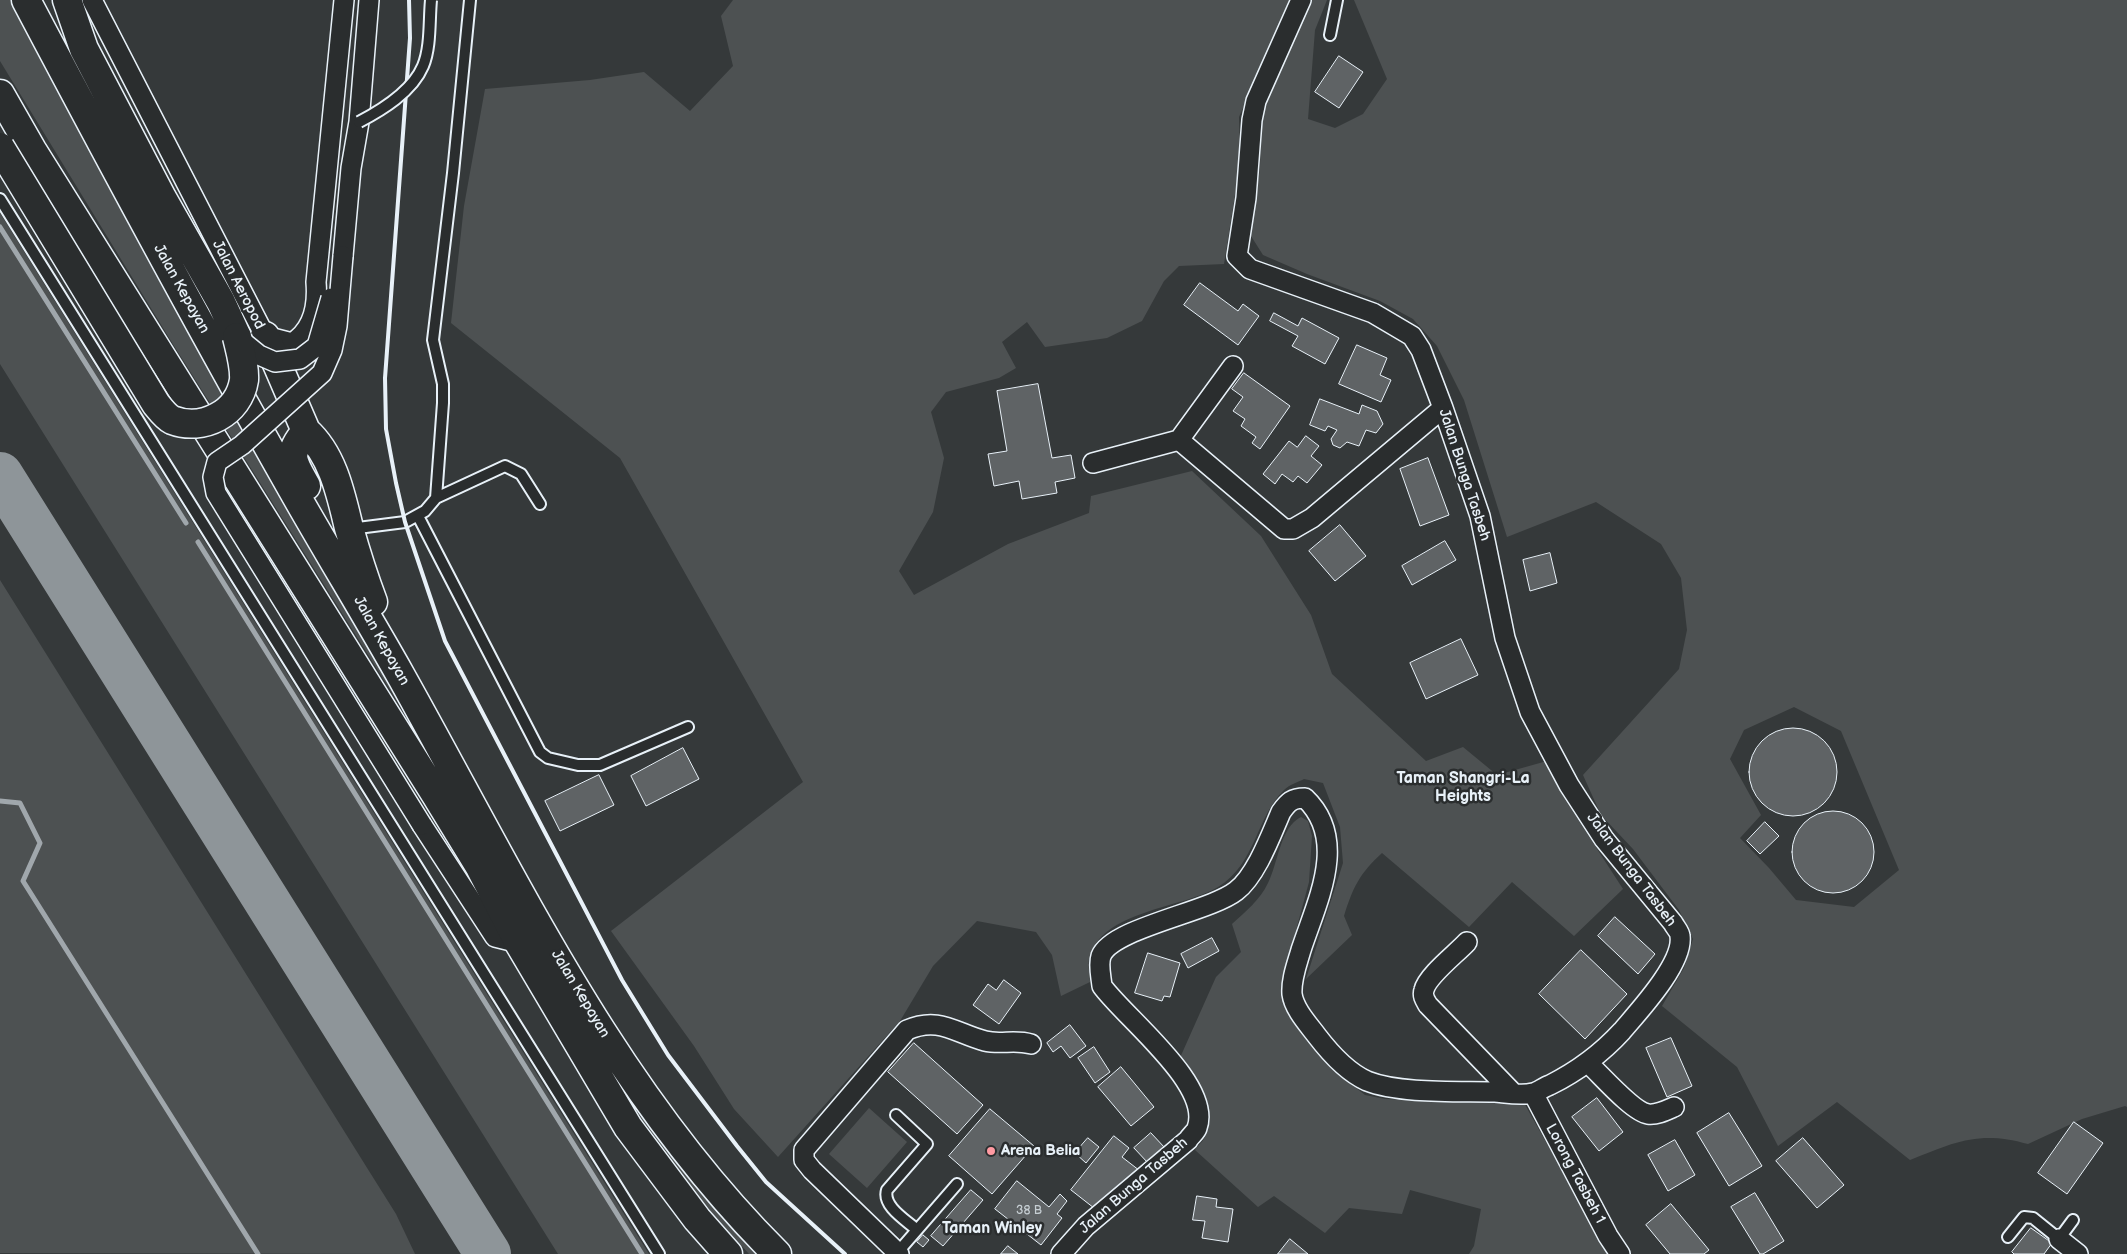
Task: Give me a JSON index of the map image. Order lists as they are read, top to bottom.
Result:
{
  "streets": {
    "highway": ["Jalan Kepayan"],
    "street": ["Jalan Aeropod", "Jalan Bunga Tasbeh", "Lorong Tasbeh 1"]
  },
  "crossings": [
    ["Jalan Bunga Tasbeh", "Lorong Tasbeh 1"]
  ],
  "districts": ["Taman Shangri-La Heights", "Taman Winley"],
  "places": ["Arena Belia"],
  "house_numbers": ["38 B"]
}
